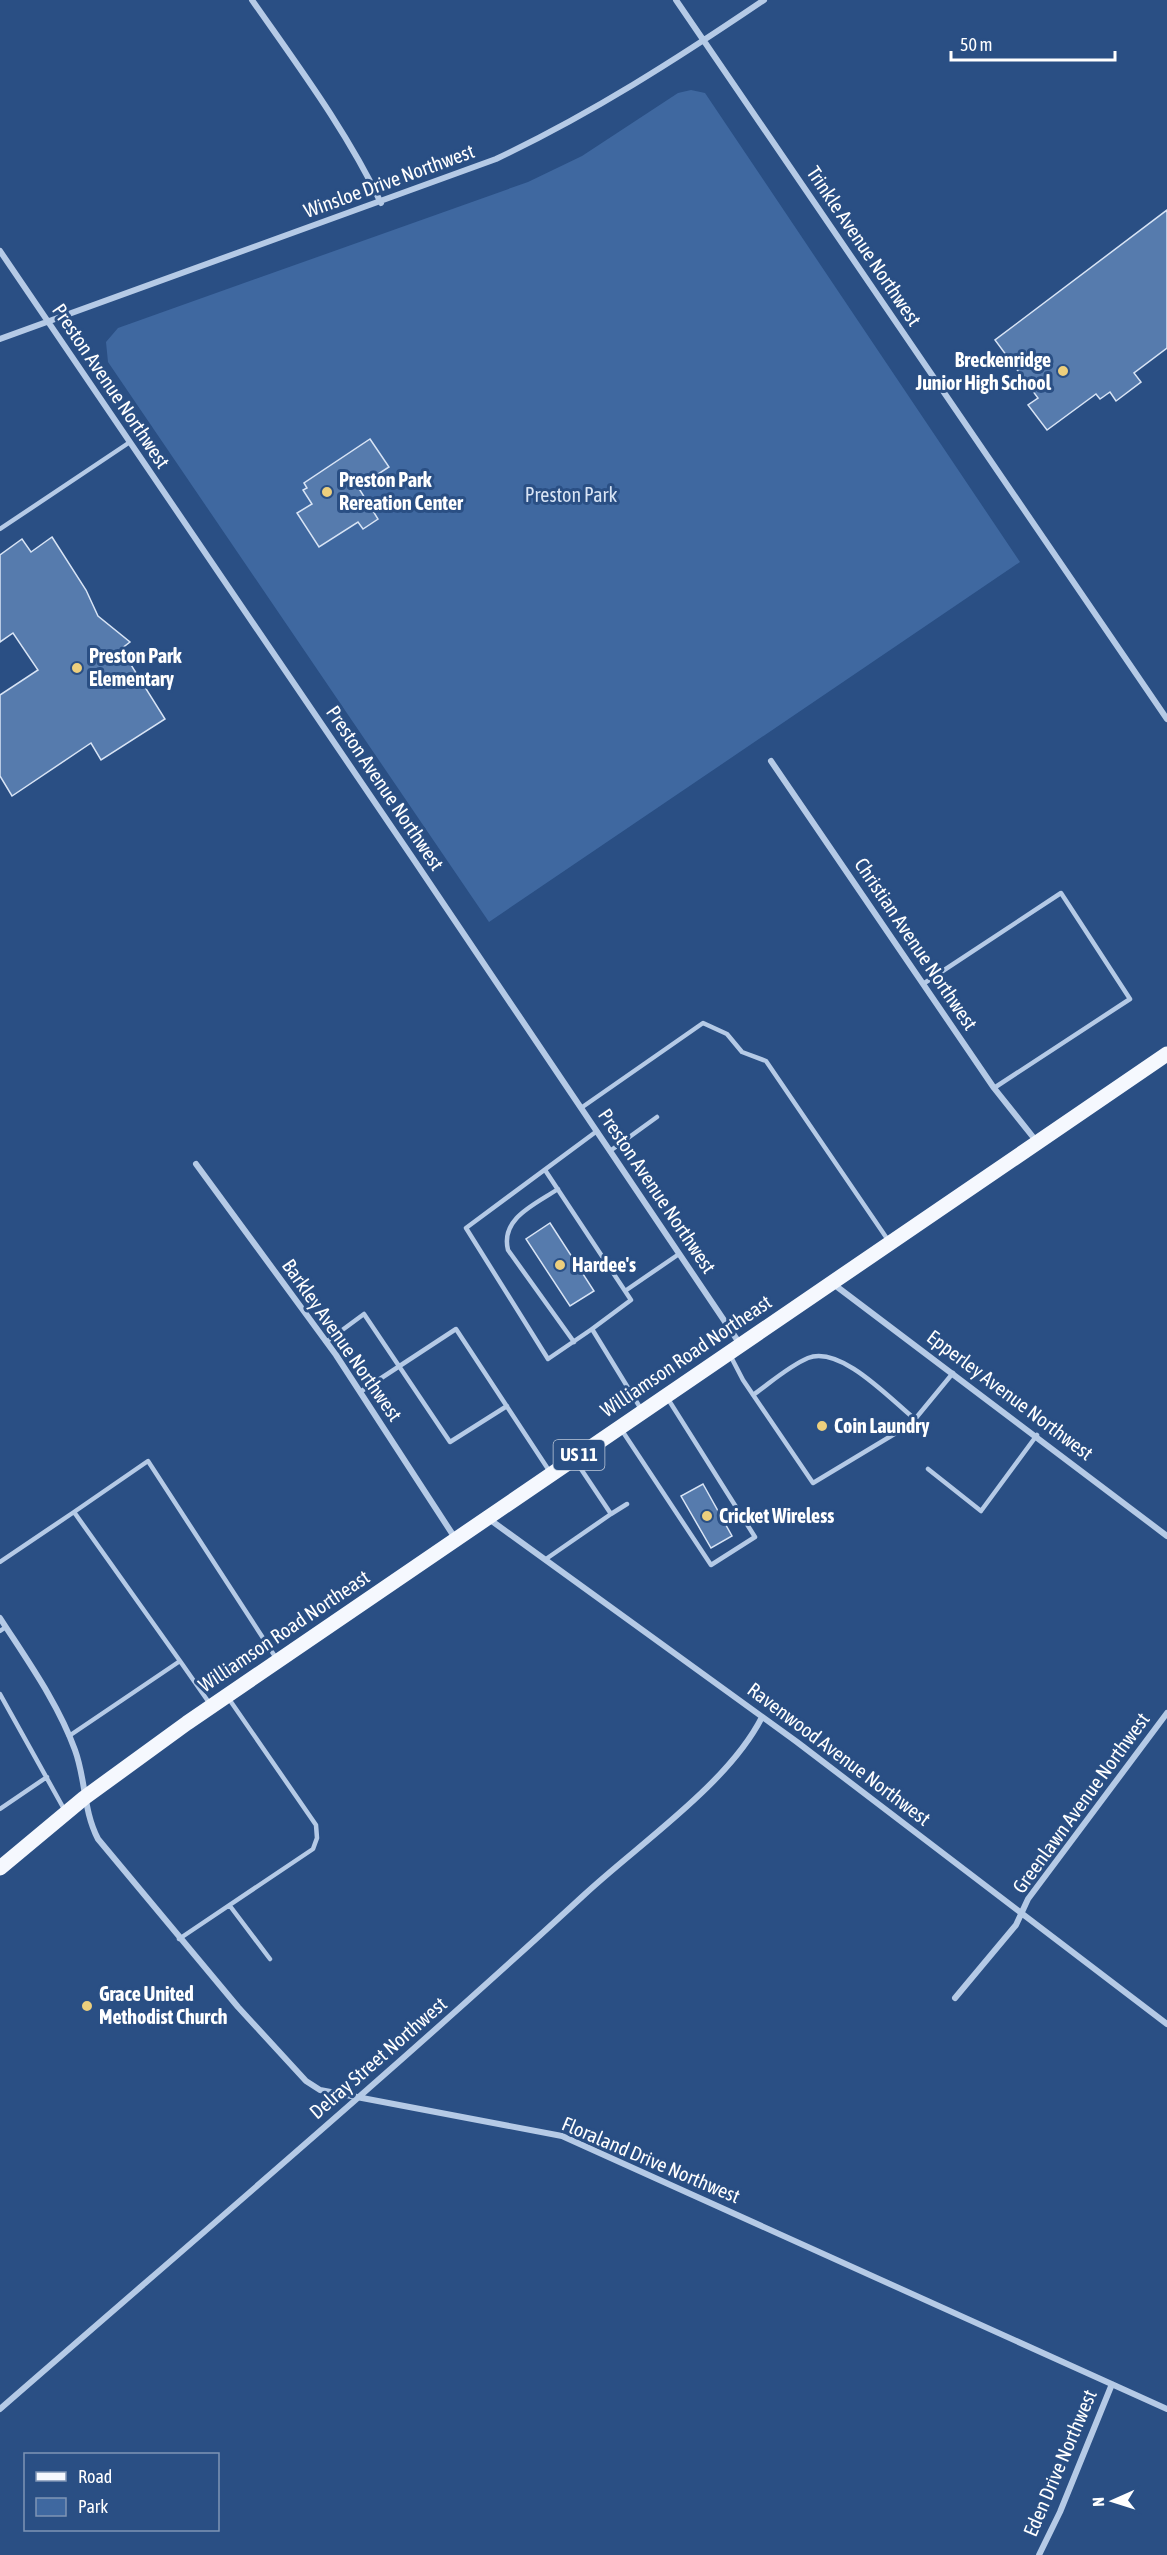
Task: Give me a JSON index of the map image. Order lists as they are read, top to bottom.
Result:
{
  "streets": {
    "main road": ["Williamson Road Northeast", "US 11"],
    "street": [
      "Winsloe Drive Northwest",
      "Trinkle Avenue Northwest",
      "Preston Avenue Northwest",
      "Christian Avenue Northwest",
      "Barkley Avenue Northwest",
      "Epperley Avenue Northwest",
      "Ravenwood Avenue Northwest",
      "Greenlawn Avenue Northwest",
      "Delray Street Northwest",
      "Floraland Drive Northwest",
      "Eden Drive Northwest"
    ]
  },
  "crossings": [
    ["Winsloe Drive Northwest", "Trinkle Avenue Northwest"],
    ["Winsloe Drive Northwest", "Preston Avenue Northwest"],
    ["Preston Avenue Northwest", "Williamson Road Northeast"],
    ["Christian Avenue Northwest", "Williamson Road Northeast"],
    ["Barkley Avenue Northwest", "Williamson Road Northeast"],
    ["Williamson Road Northeast", "Epperley Avenue Northwest"],
    ["Williamson Road Northeast", "Ravenwood Avenue Northwest"],
    ["Williamson Road Northeast", "Floraland Drive Northwest"],
    ["Ravenwood Avenue Northwest", "Greenlawn Avenue Northwest"],
    ["Ravenwood Avenue Northwest", "Delray Street Northwest"],
    ["Delray Street Northwest", "Floraland Drive Northwest"],
    ["Floraland Drive Northwest", "Eden Drive Northwest"]
  ],
  "parks": ["Preston Park"],
  "places": [
    "Breckenridge Junior High School",
    "Preston Park Rereation Center",
    "Preston Park Elementary",
    "Hardee's",
    "Coin Laundry",
    "Cricket Wireless",
    "Grace United Methodist Church"
  ],
  "legend": ["Road", "Park"],
  "scale_bar": "50 m",
  "north": "left"
}
